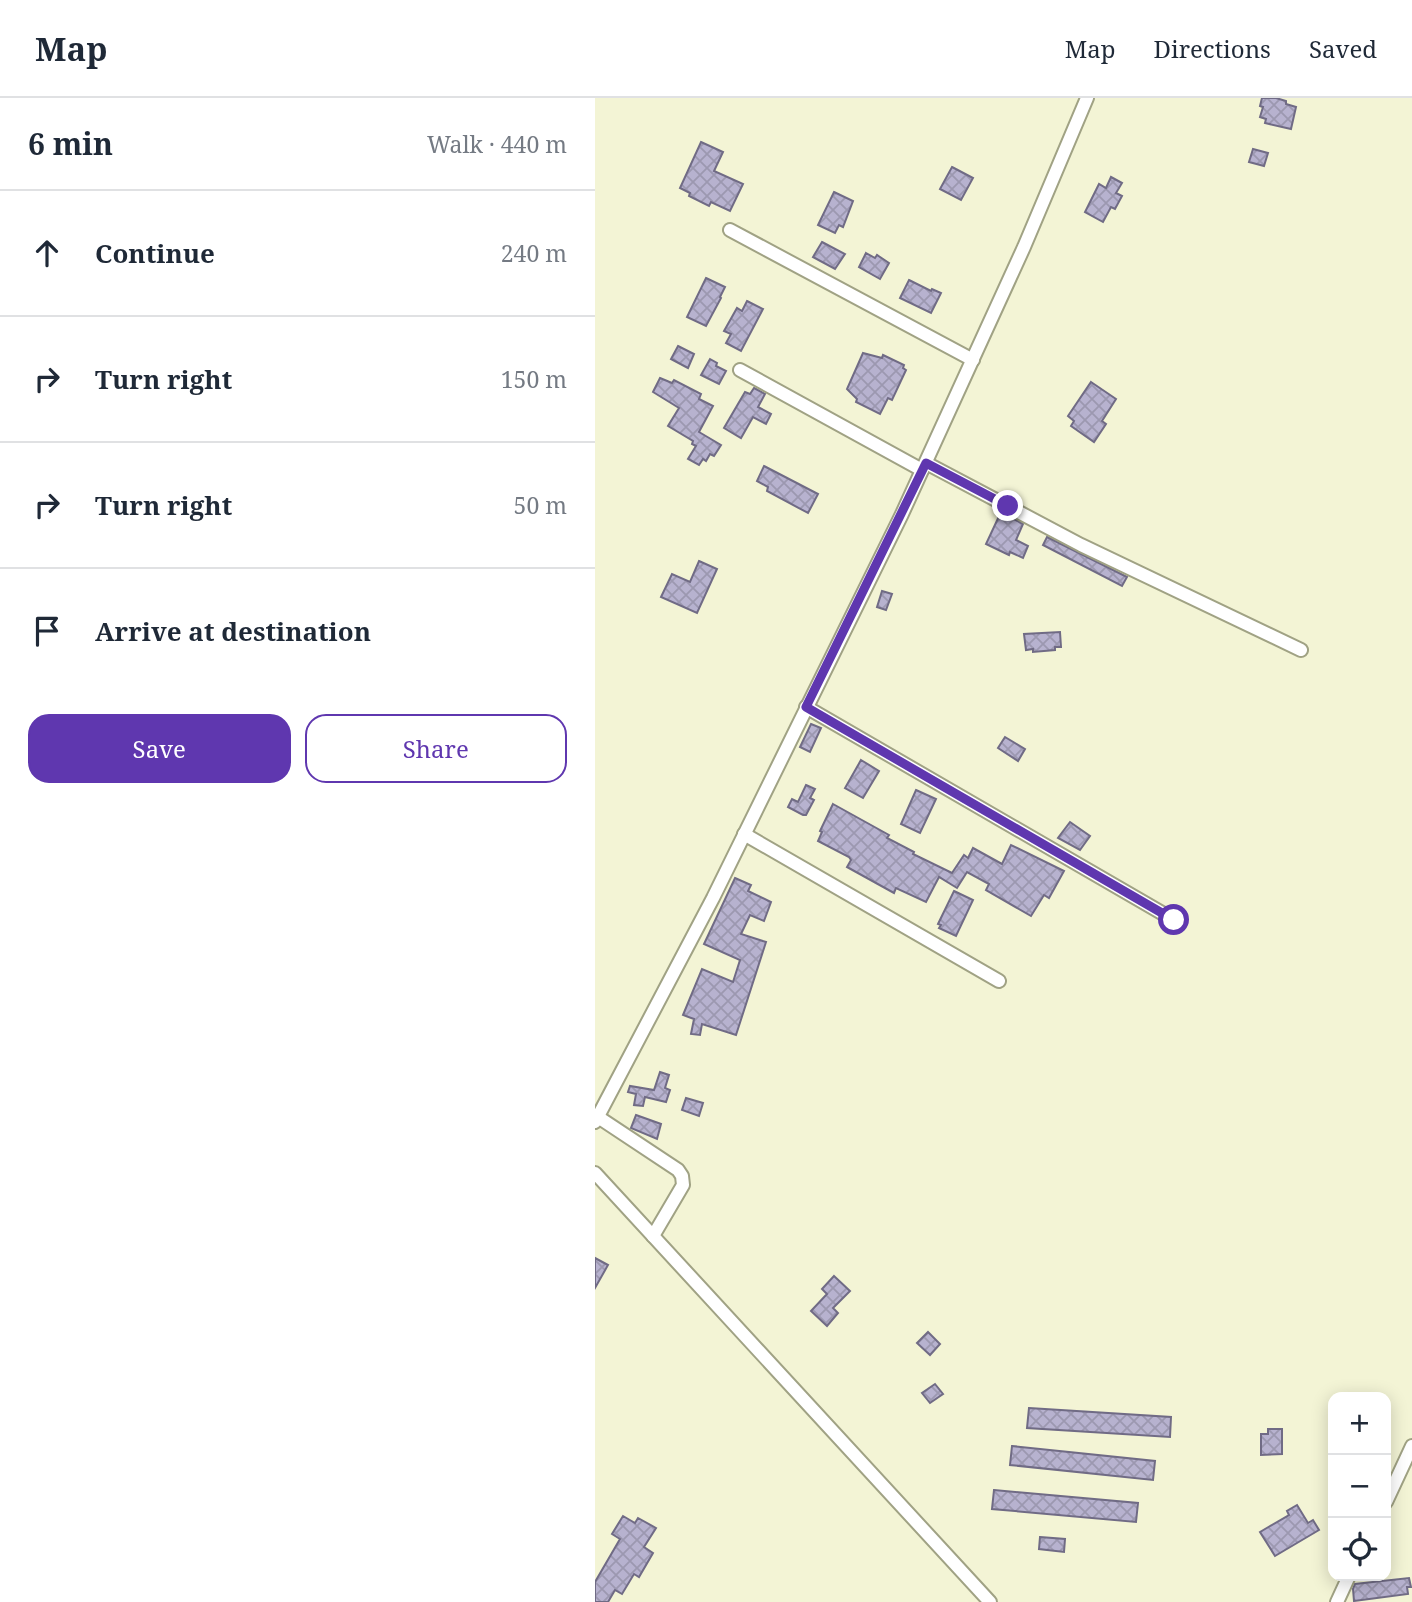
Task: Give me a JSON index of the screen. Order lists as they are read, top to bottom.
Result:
{
  "page": {
    "header": "Map",
    "nav": ["Map", "Directions", "Saved"],
    "heading": ["6 min", "Walk · 440 m"],
    "list": [
      ["Continue", "240 m"],
      ["Turn right", "150 m"],
      ["Turn right", "50 m"],
      "Arrive at destination"
    ],
    "buttons": ["Save", "Share"],
    "map_buttons": ["+", "−"]
  }
}
